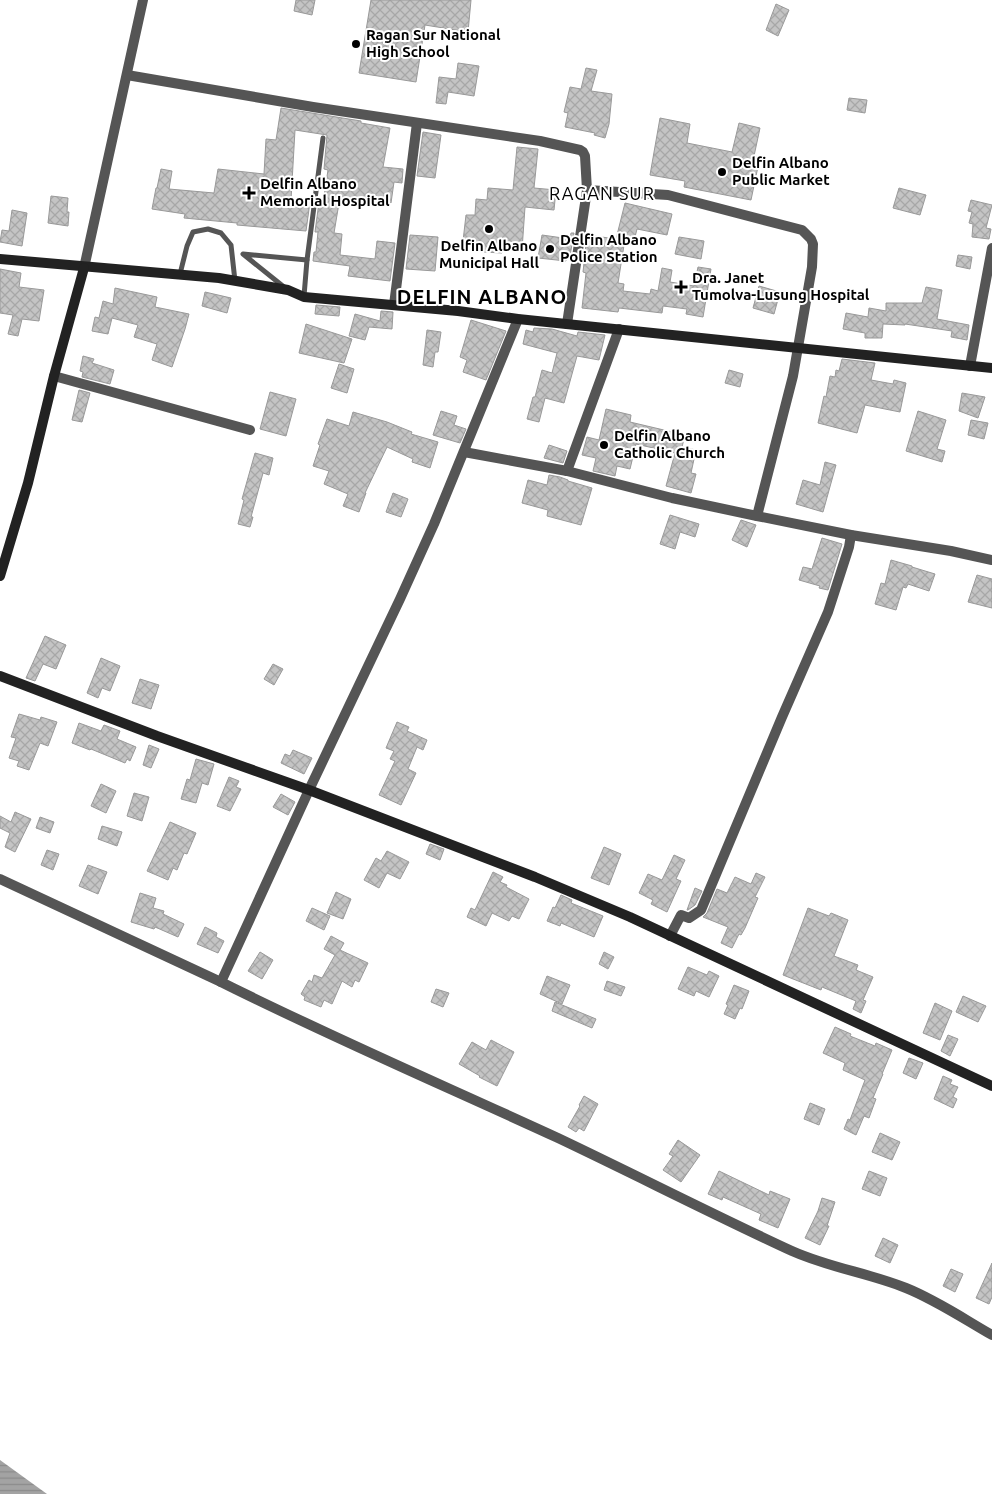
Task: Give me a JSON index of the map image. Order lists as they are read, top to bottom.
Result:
{
  "districts": ["RAGAN SUR", "DELFIN ALBANO"],
  "places": {
    "other": [
      "Ragan Sur National High School",
      "Delfin Albano Public Market",
      "Delfin Albano Municipal Hall",
      "Delfin Albano Police Station",
      "Delfin Albano Catholic Church"
    ],
    "health": ["Delfin Albano Memorial Hospital", "Dra. Janet Tumolva-Lusung Hospital"]
  }
}
